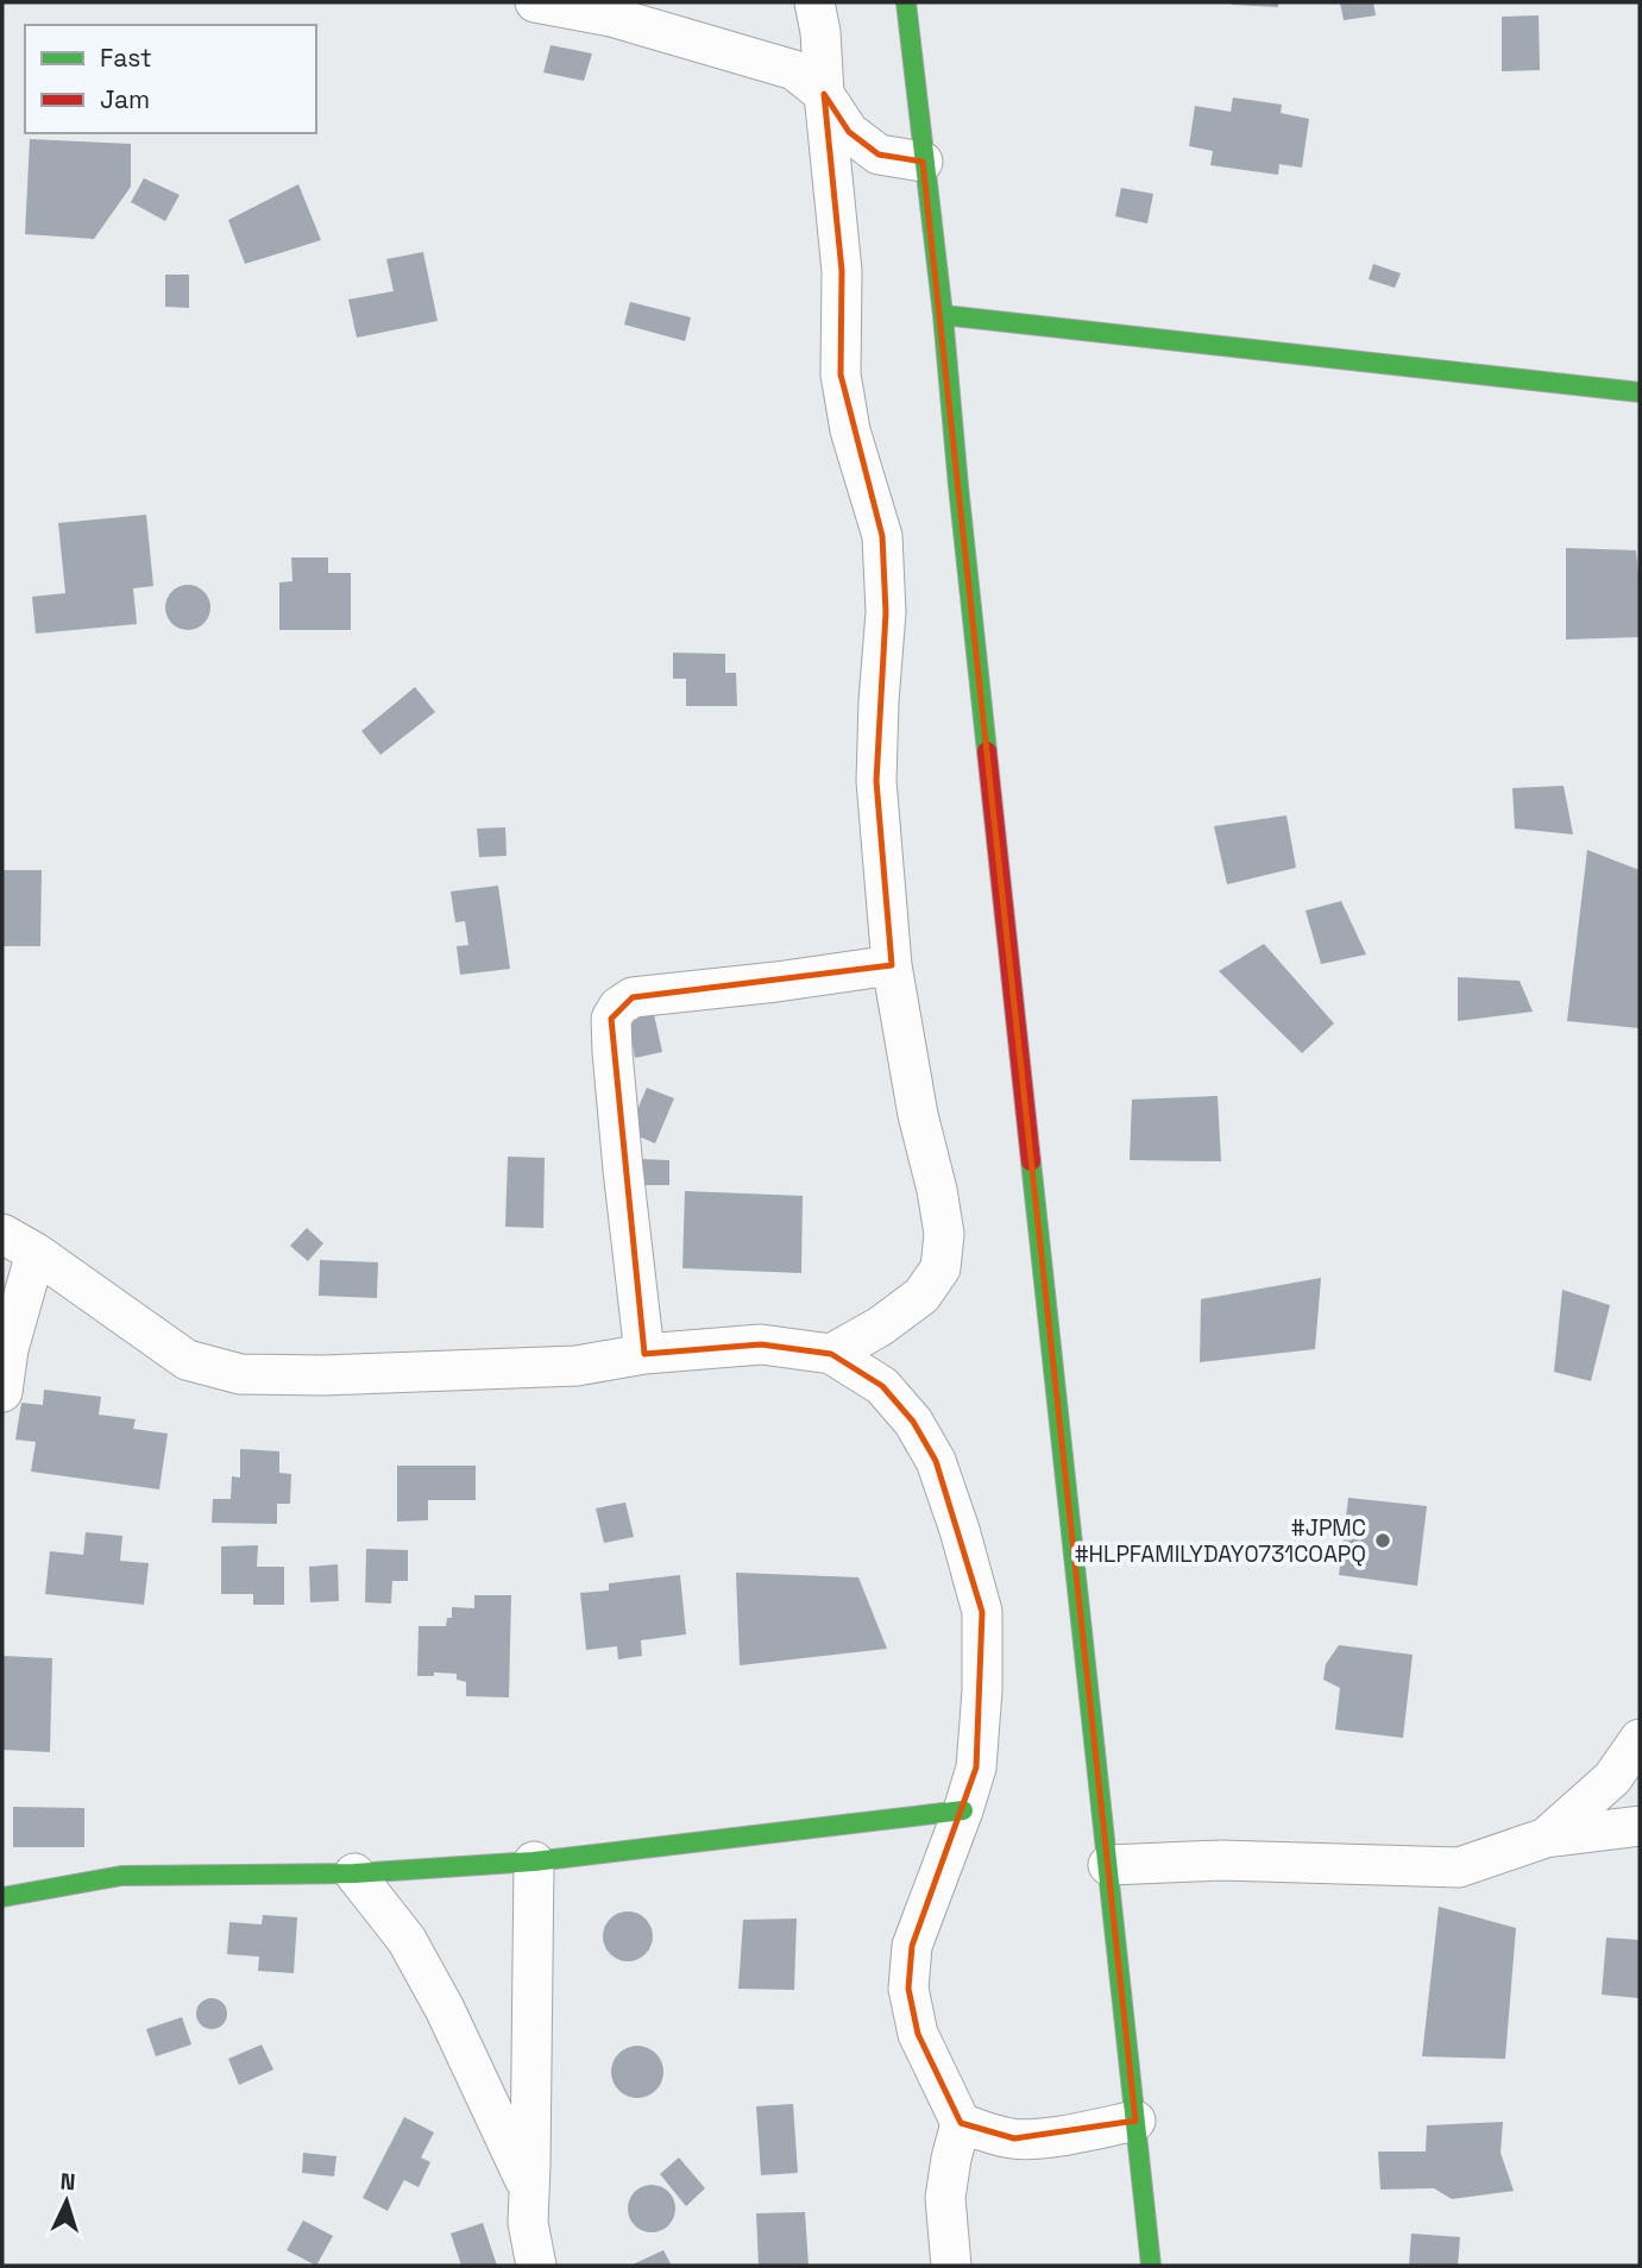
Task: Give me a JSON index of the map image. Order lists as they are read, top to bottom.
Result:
{
  "places": ["#JPMC #HLPFAMILYDAY0731COAPQ"],
  "legend": ["Fast", "Jam"],
  "north": "top"
}
